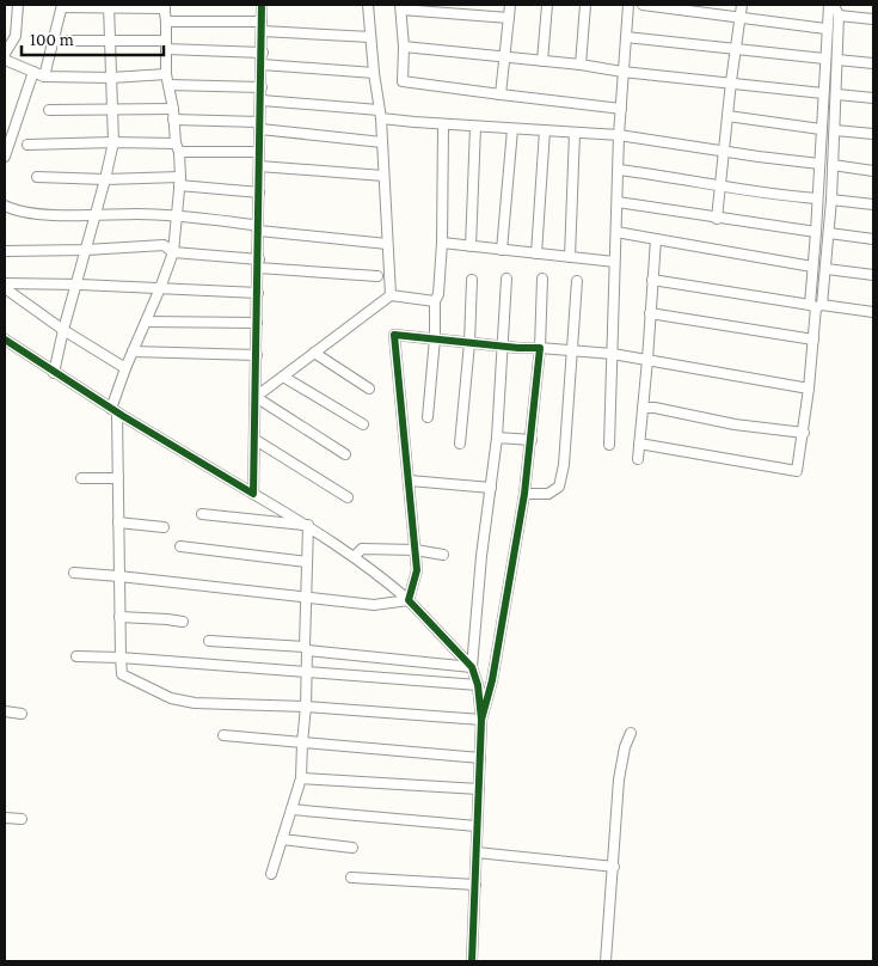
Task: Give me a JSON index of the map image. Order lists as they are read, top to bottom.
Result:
{
  "scale_bar": "100 m"
}
